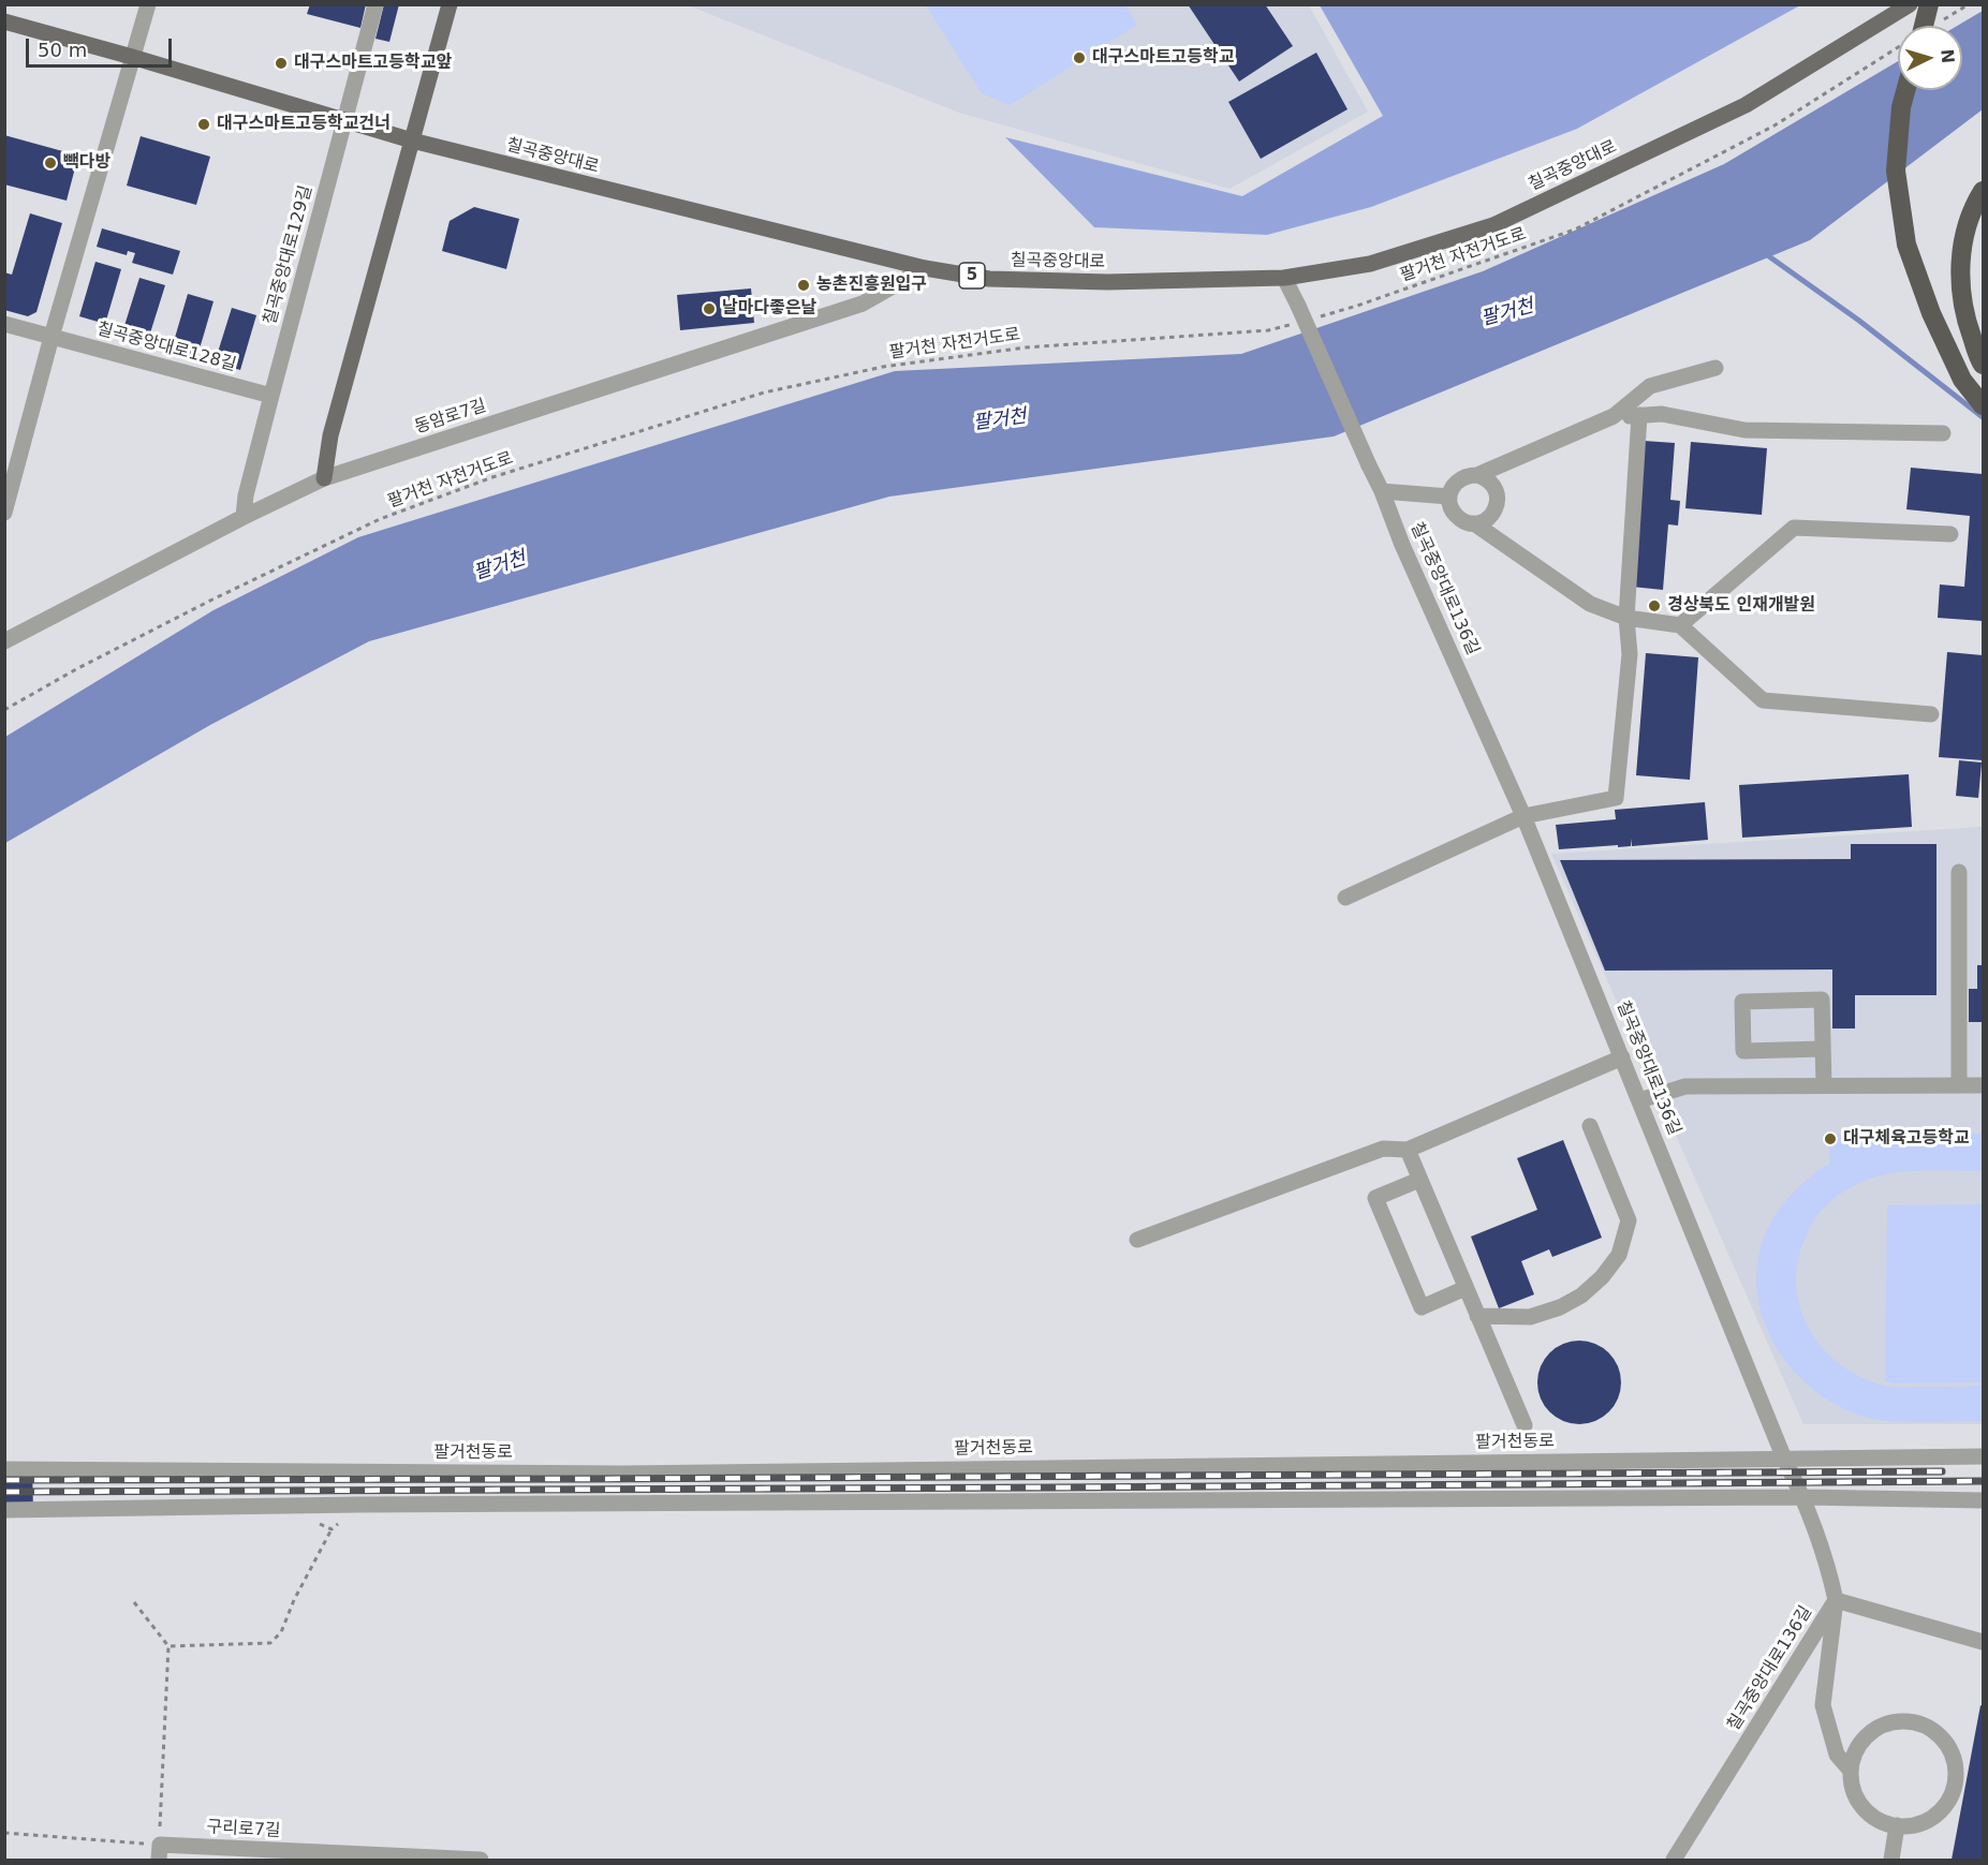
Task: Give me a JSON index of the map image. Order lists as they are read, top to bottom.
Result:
{
  "streets": {
    "main road": ["칠곡중앙대로", "5"],
    "street": [
      "칠곡중앙대로129길",
      "칠곡중앙대로128길",
      "동암로7길",
      "칠곡중앙대로136길",
      "팔거천동로",
      "구리로7길"
    ],
    "path": ["팔거천 자전거도로"]
  },
  "crossings": [
    ["칠곡중앙대로", "칠곡중앙대로129길"],
    ["칠곡중앙대로", "동암로7길"],
    ["칠곡중앙대로", "칠곡중앙대로136길"],
    ["칠곡중앙대로129길", "칠곡중앙대로128길"],
    ["칠곡중앙대로129길", "동암로7길"],
    ["칠곡중앙대로136길", "팔거천동로"]
  ],
  "water": ["팔거천"],
  "places": [
    "대구스마트고등학교",
    "대구스마트고등학교앞",
    "대구스마트고등학교건너",
    "빽다방",
    "농촌진흥원입구",
    "날마다좋은날",
    "경상북도 인재개발원",
    "대구체육고등학교"
  ],
  "scale_bar": "50 m",
  "north": "right"
}
